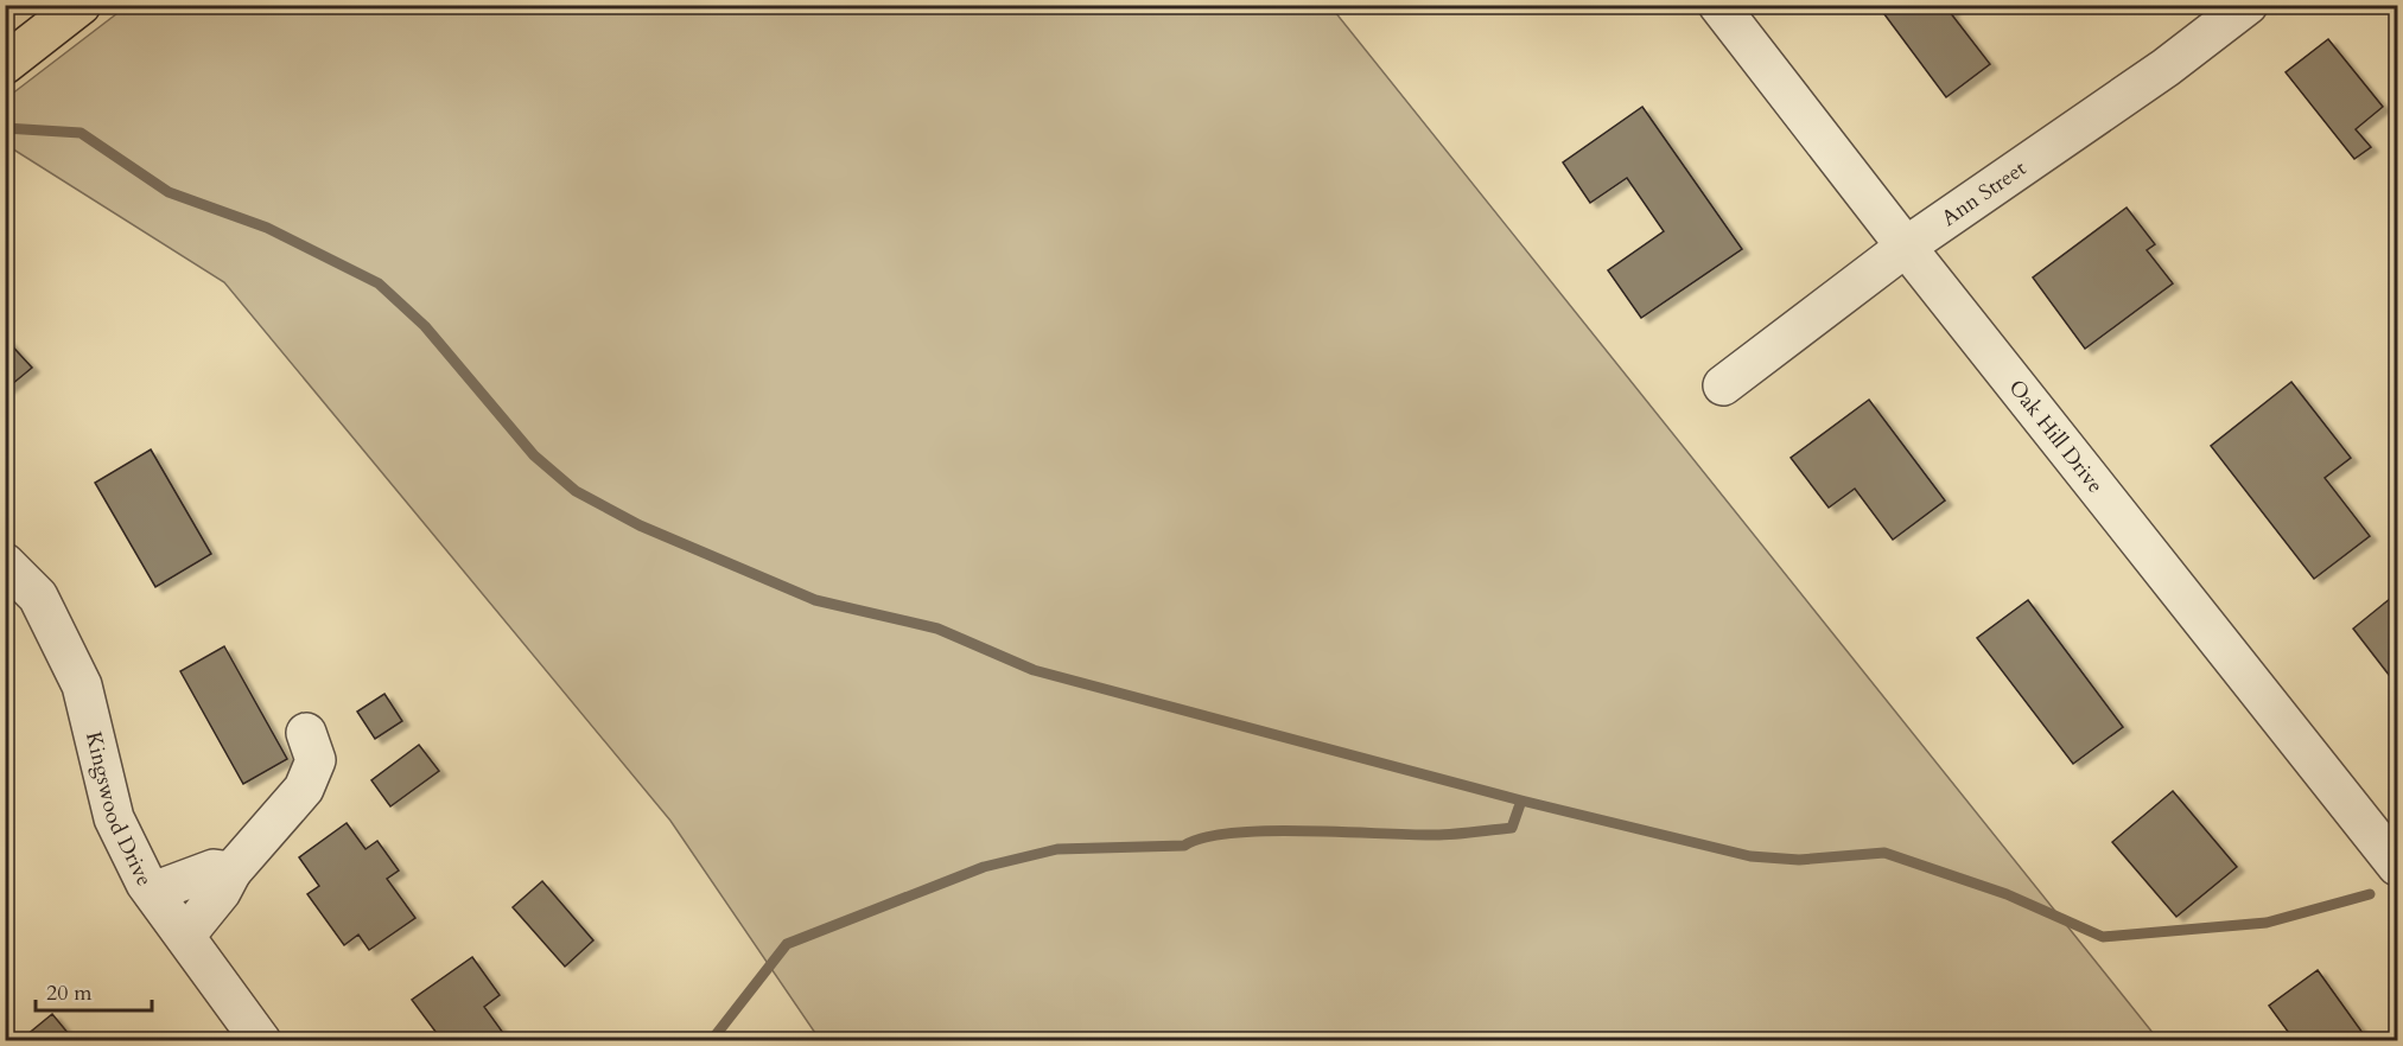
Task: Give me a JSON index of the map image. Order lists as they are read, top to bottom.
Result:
{
  "streets": {
    "street": ["Ann Street", "Oak Hill Drive", "Kingswood Drive"]
  },
  "crossings": [
    ["Ann Street", "Oak Hill Drive"]
  ],
  "scale_bar": "20 m"
}
